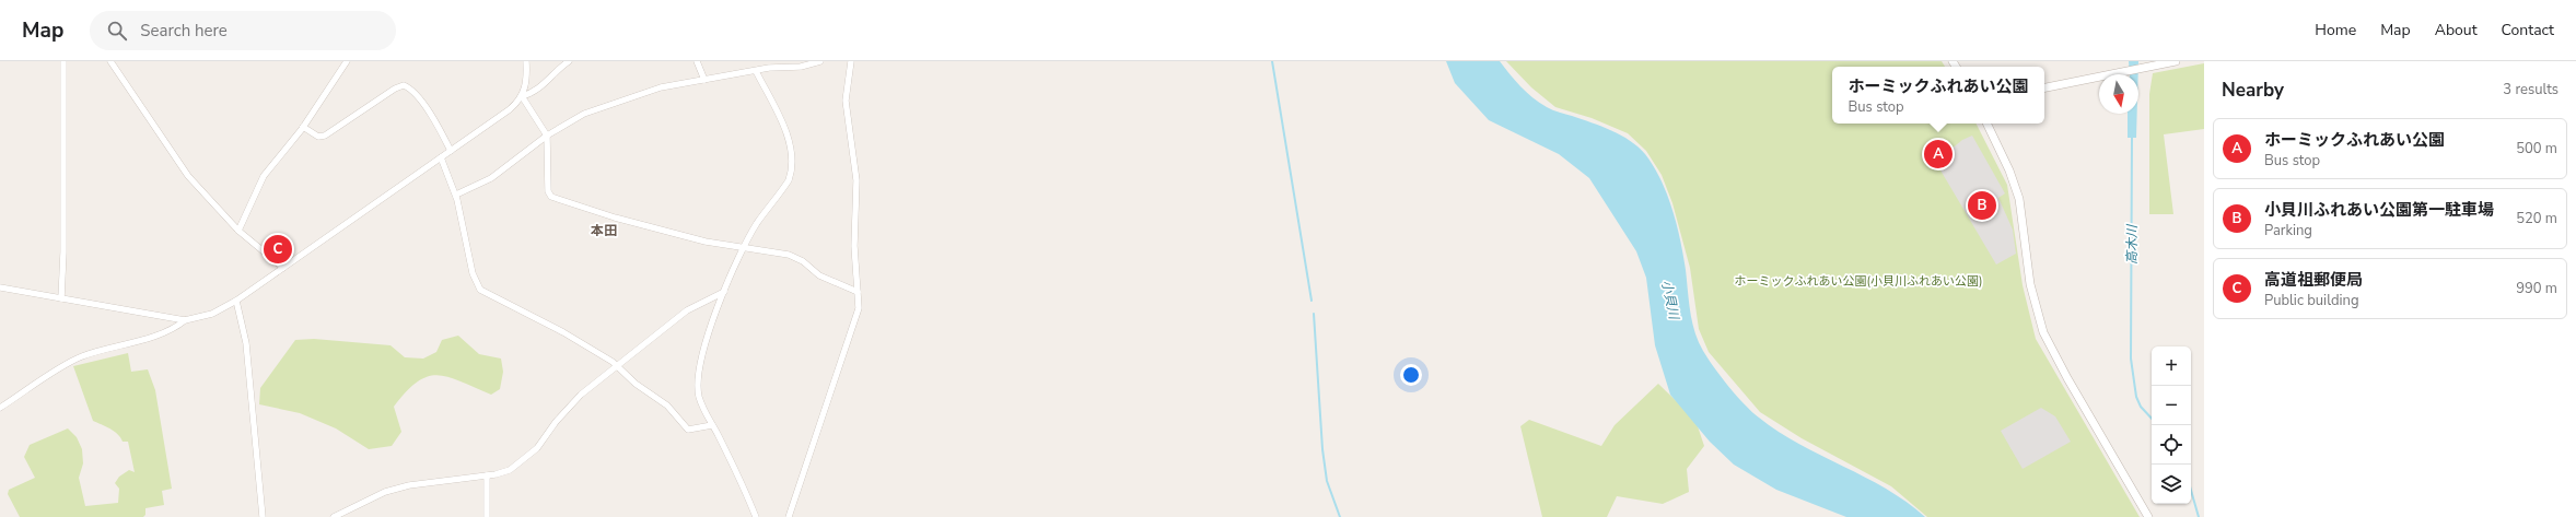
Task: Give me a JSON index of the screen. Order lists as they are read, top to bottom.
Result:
{
  "districts": ["本田"],
  "water": ["高木川", "小貝川"],
  "parks": ["ホーミックふれあい公園(小貝川ふれあい公園)"],
  "north": "bottom",
  "page": {
    "header": "Map",
    "search": "Search here",
    "nav": [
      "Home",
      "Map",
      "About",
      "Contact"
    ],
    "heading": ["Nearby", "3 results"],
    "popup": ["ホーミックふれあい公園", "Bus stop"],
    "list": [
      {
        "mark": "A",
        "name": "ホーミックふれあい公園",
        "note": "Bus stop",
        "value": "500 m"
      },
      {
        "mark": "B",
        "name": "小貝川ふれあい公園第一駐車場",
        "note": "Parking",
        "value": "520 m"
      },
      {
        "mark": "C",
        "name": "高道祖郵便局",
        "note": "Public building",
        "value": "990 m"
      }
    ],
    "pins": ["A", "B", "C"],
    "map_buttons": ["+", "−"]
  }
}
